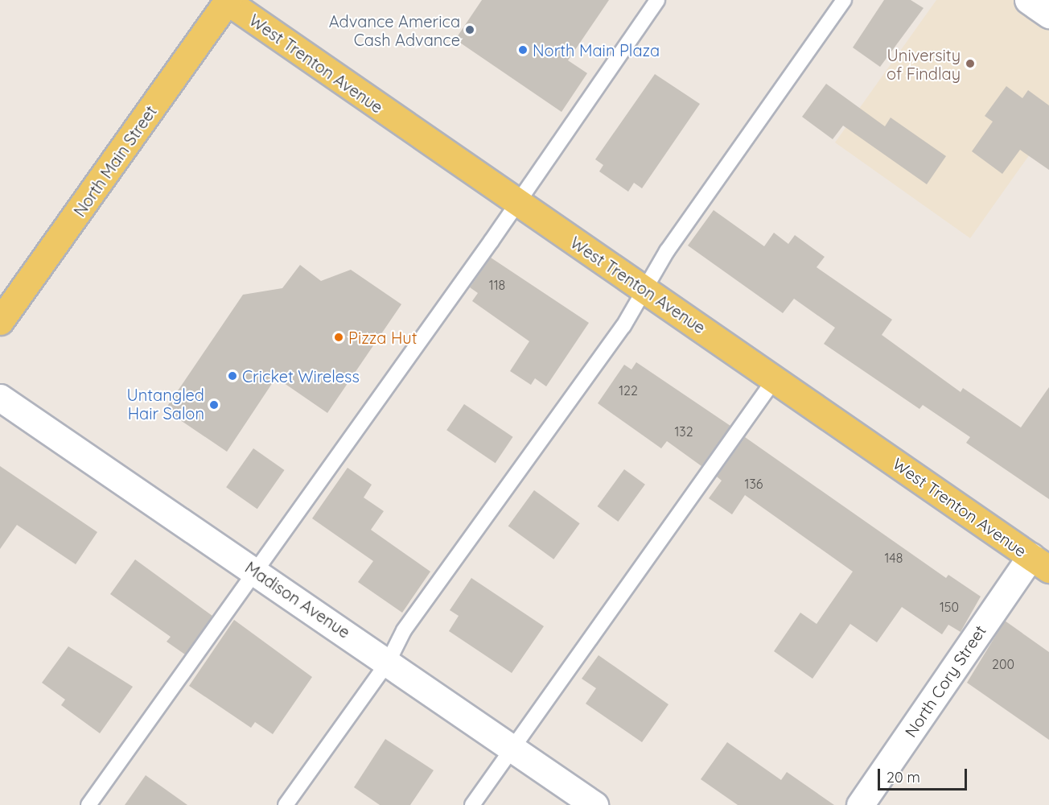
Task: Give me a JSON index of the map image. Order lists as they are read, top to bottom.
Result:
{
  "streets": {
    "main road": ["West Trenton Avenue", "North Main Street"],
    "street": ["Madison Avenue", "North Cory Street"]
  },
  "crossings": [
    ["West Trenton Avenue", "North Main Street"],
    ["West Trenton Avenue", "North Cory Street"]
  ],
  "places": [
    "Advance America Cash Advance",
    "North Main Plaza",
    "University of Findlay",
    "Pizza Hut",
    "Cricket Wireless",
    "Untangled Hair Salon"
  ],
  "house_numbers": [
    "118",
    "122",
    "132",
    "136",
    "148",
    "150",
    "200"
  ],
  "scale_bar": "20 m"
}
